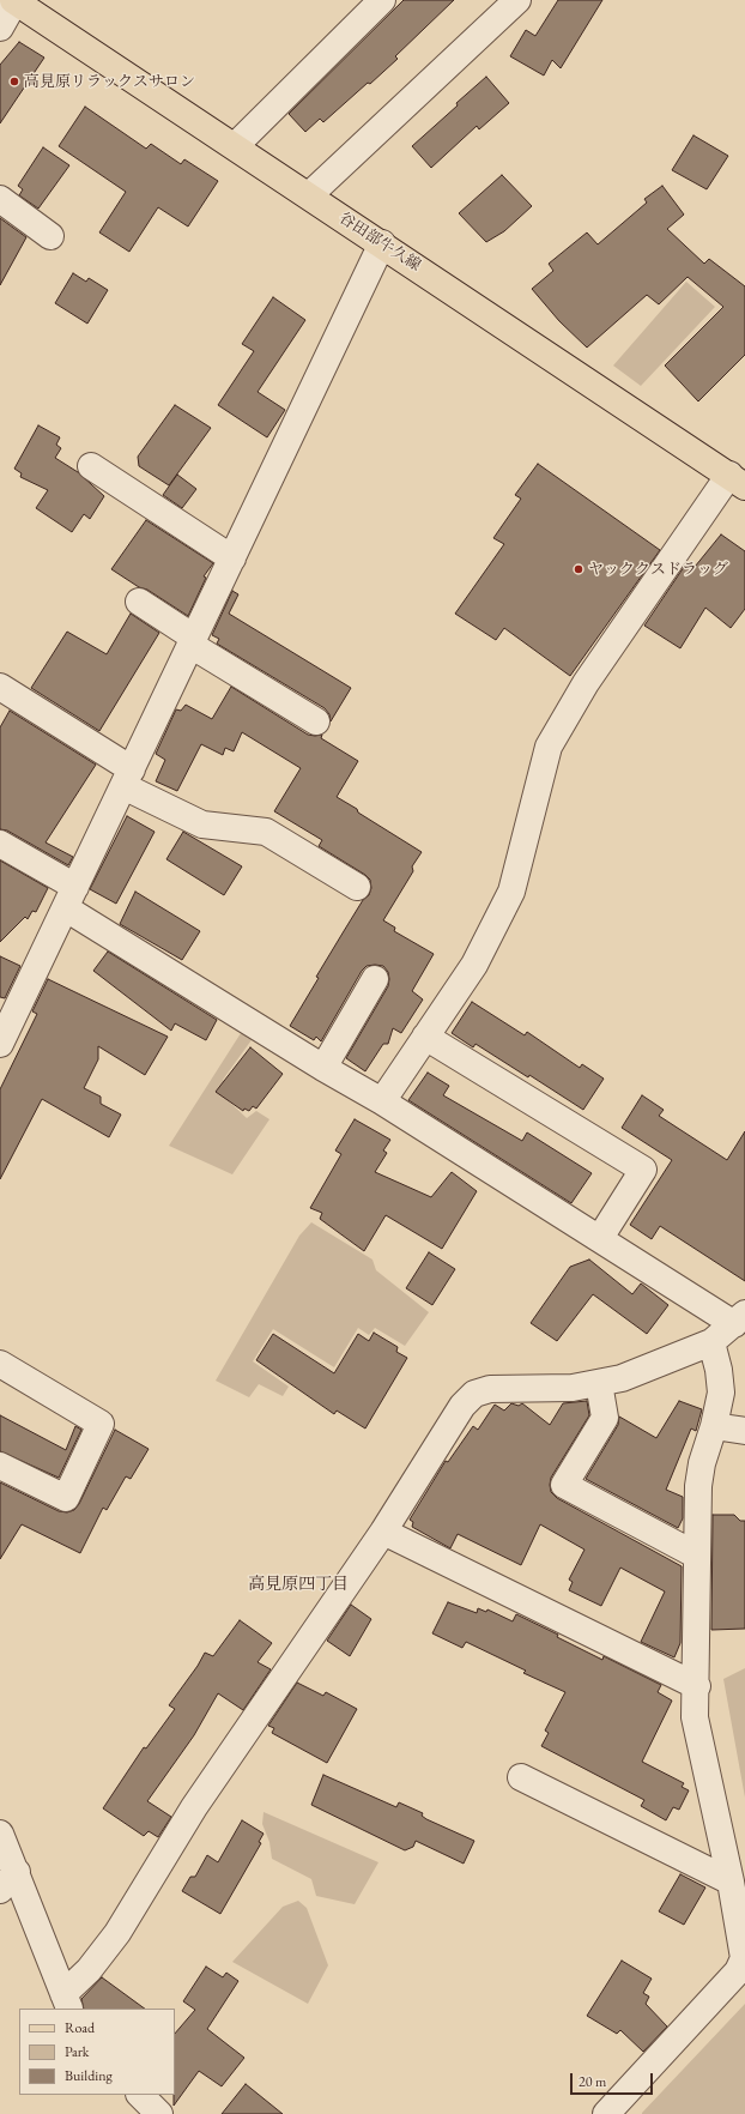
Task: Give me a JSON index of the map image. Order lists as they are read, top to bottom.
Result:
{
  "streets": {
    "main road": ["谷田部牛久線"]
  },
  "districts": ["高見原四丁目"],
  "places": ["高見原リラックスサロン", "ヤッククスドラッグ"],
  "legend": ["Road", "Park", "Building"],
  "scale_bar": "20 m"
}
